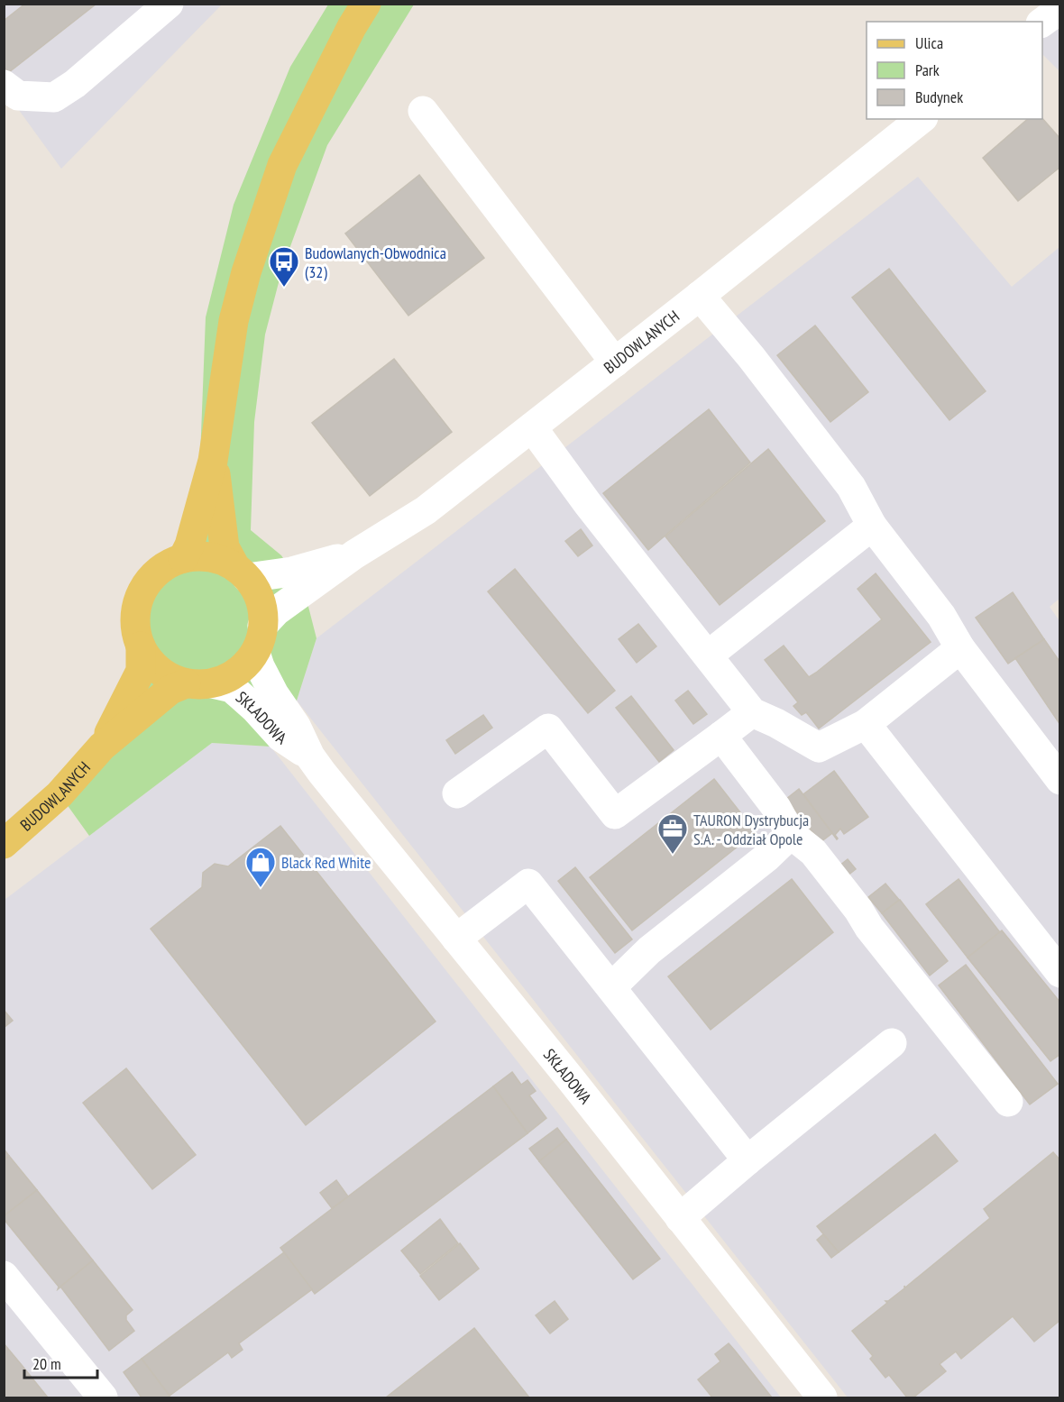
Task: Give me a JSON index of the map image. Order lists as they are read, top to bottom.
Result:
{
  "streets": {
    "main road": ["BUDOWLANYCH"],
    "street": ["SKŁADOWA"]
  },
  "crossings": [
    ["BUDOWLANYCH", "SKŁADOWA"]
  ],
  "places": {
    "bus stop": ["Budowlanych-Obwodnica (32)"],
    "office": ["TAURON Dystrybucja S.A. - Oddział Opole"],
    "shop": ["Black Red White"]
  },
  "legend": ["Ulica", "Park", "Budynek"],
  "scale_bar": "20 m"
}
